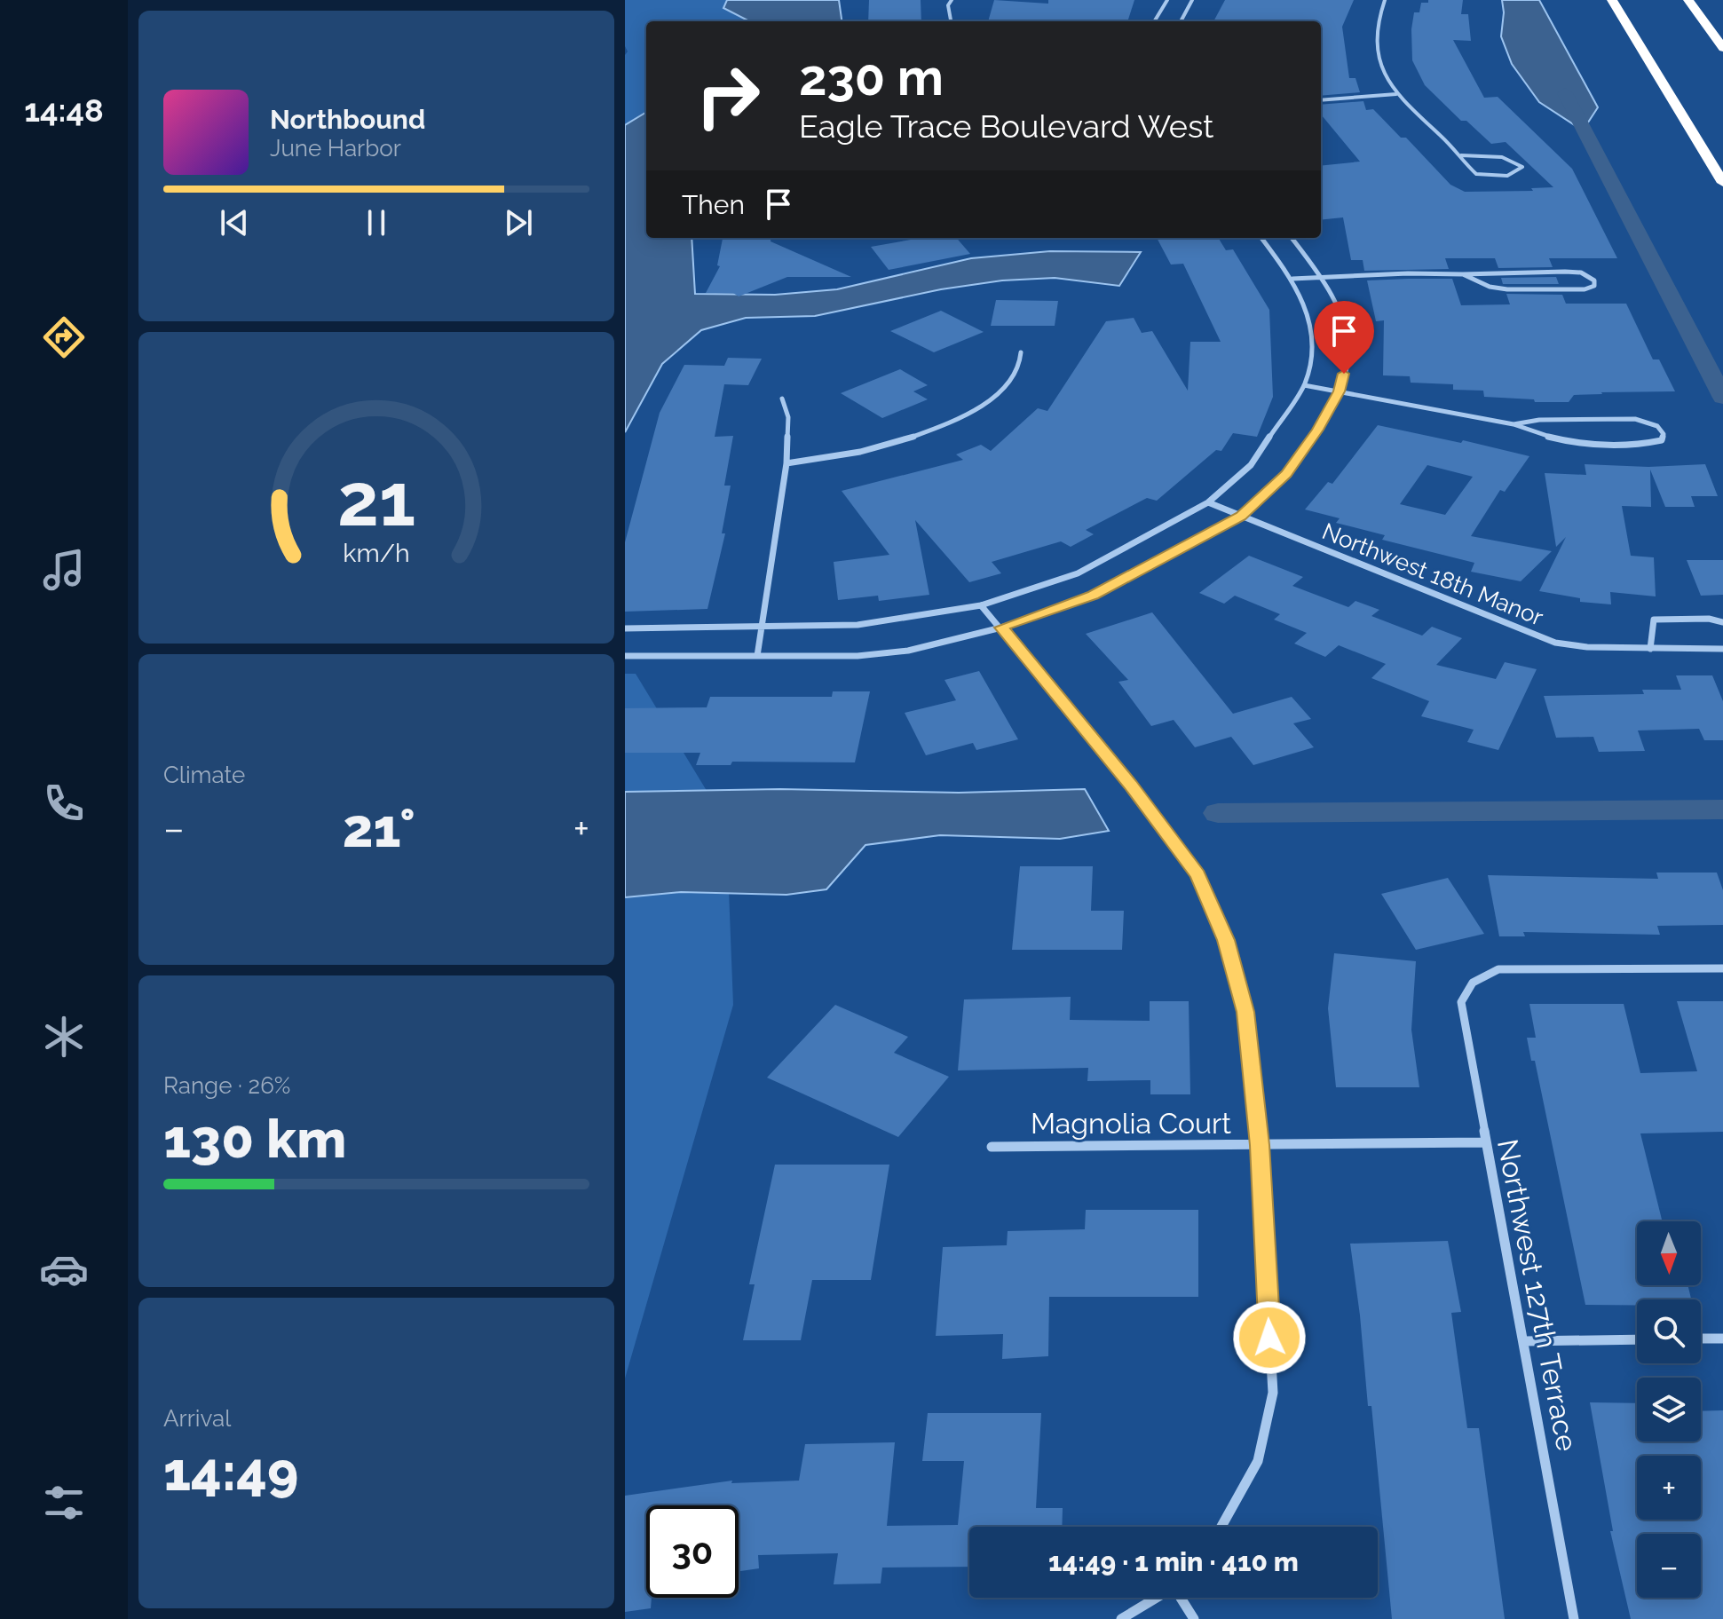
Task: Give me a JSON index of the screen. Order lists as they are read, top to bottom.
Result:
{
  "streets": {
    "street": ["Northwest 18th Manor", "Magnolia Court", "Northwest 127th Terrace"]
  },
  "crossings": [
    ["Magnolia Court", "Northwest 127th Terrace"]
  ],
  "north": "bottom",
  "page": {
    "tabs": "14:48",
    "turn": ["230 m", "Eagle Trace Boulevard West"],
    "song": ["Northbound", "June Harbor"],
    "then": "Then",
    "tile": [
      "Climate",
      ["Range · 26%", "130 km"],
      ["Arrival", "14:49"]
    ],
    "heat": ["−", "21°", "+"],
    "map_buttons": ["+", "−"],
    "limit": "30",
    "trip": "14:49 · 1 min · 410 m",
    "gauge": ["21", "km/h"]
  }
}
